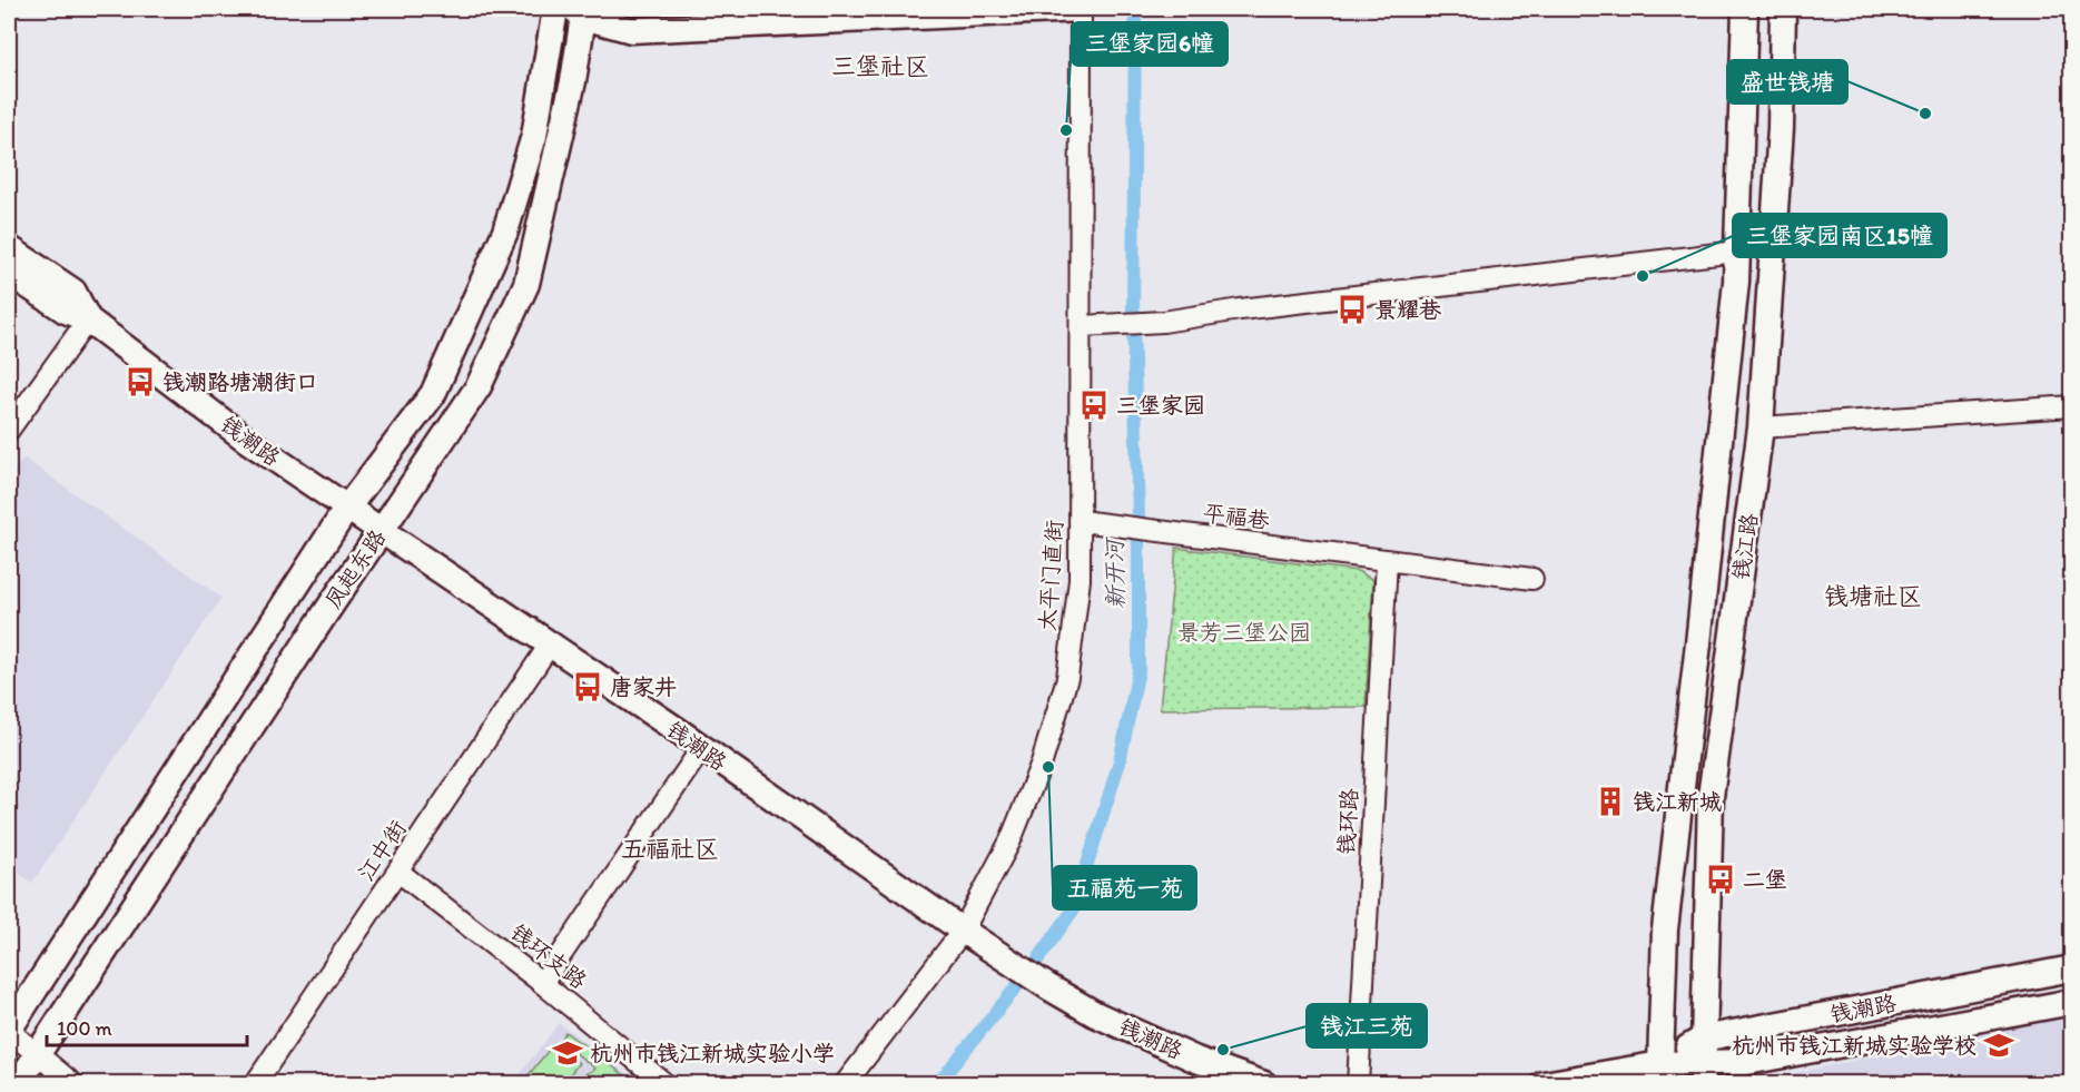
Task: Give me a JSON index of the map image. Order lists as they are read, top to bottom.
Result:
{
  "streets": {
    "main road": ["钱潮路", "钱江路", "凤起东路"],
    "street": [
      "平福巷",
      "太平门直街",
      "钱环路",
      "江中街",
      "钱环支路"
    ]
  },
  "crossings": [
    ["钱潮路", "钱江路"],
    ["钱潮路", "凤起东路"],
    ["钱潮路", "太平门直街"],
    ["钱潮路", "江中街"],
    ["平福巷", "太平门直街"],
    ["平福巷", "钱环路"],
    ["江中街", "钱环支路"]
  ],
  "districts": ["三堡社区", "钱塘社区", "五福社区"],
  "water": ["新开河"],
  "parks": ["景芳三堡公园"],
  "places": {
    "other": [
      "盛世钱塘",
      "三堡家园6幢",
      "三堡家园南区15幢",
      "五福苑一苑",
      "钱江三苑"
    ],
    "bus stop": [
      "景耀巷",
      "钱潮路塘潮街口",
      "三堡家园",
      "唐家井",
      "二堡"
    ],
    "building": ["钱江新城"],
    "school or university": ["杭州市钱江新城实验学校", "杭州市钱江新城实验小学"]
  },
  "scale_bar": "100 m"
}
